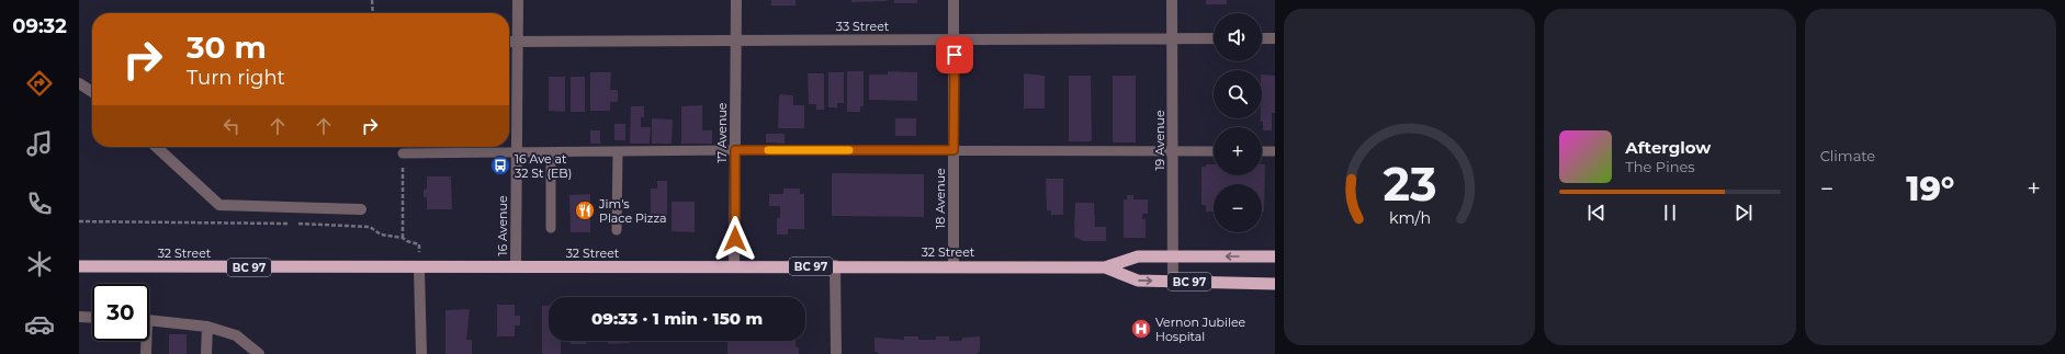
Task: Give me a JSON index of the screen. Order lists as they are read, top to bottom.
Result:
{
  "streets": {
    "highway": ["32 Street", "BC 97"],
    "street": [
      "33 Street",
      "17 Avenue",
      "19 Avenue",
      "18 Avenue",
      "16 Avenue"
    ]
  },
  "crossings": [
    ["33 Street", "17 Avenue"],
    ["33 Street", "19 Avenue"],
    ["33 Street", "18 Avenue"],
    ["33 Street", "16 Avenue"],
    ["17 Avenue", "32 Street"],
    ["19 Avenue", "32 Street"],
    ["18 Avenue", "32 Street"],
    ["16 Avenue", "32 Street"]
  ],
  "places": {
    "bus stop": ["16 Ave at 32 St (EB)"],
    "restaurant": ["Jim's Place Pizza"],
    "hospital": ["Vernon Jubilee Hospital"]
  },
  "page": {
    "tabs": "09:32",
    "tile": "Climate",
    "map_buttons": ["+", "−"],
    "turn": ["30 m", "Turn right"],
    "song": ["Afterglow", "The Pines"],
    "heat": ["−", "19°", "+"],
    "limit": "30",
    "trip": "09:33 · 1 min · 150 m",
    "gauge": ["23", "km/h"]
  }
}
